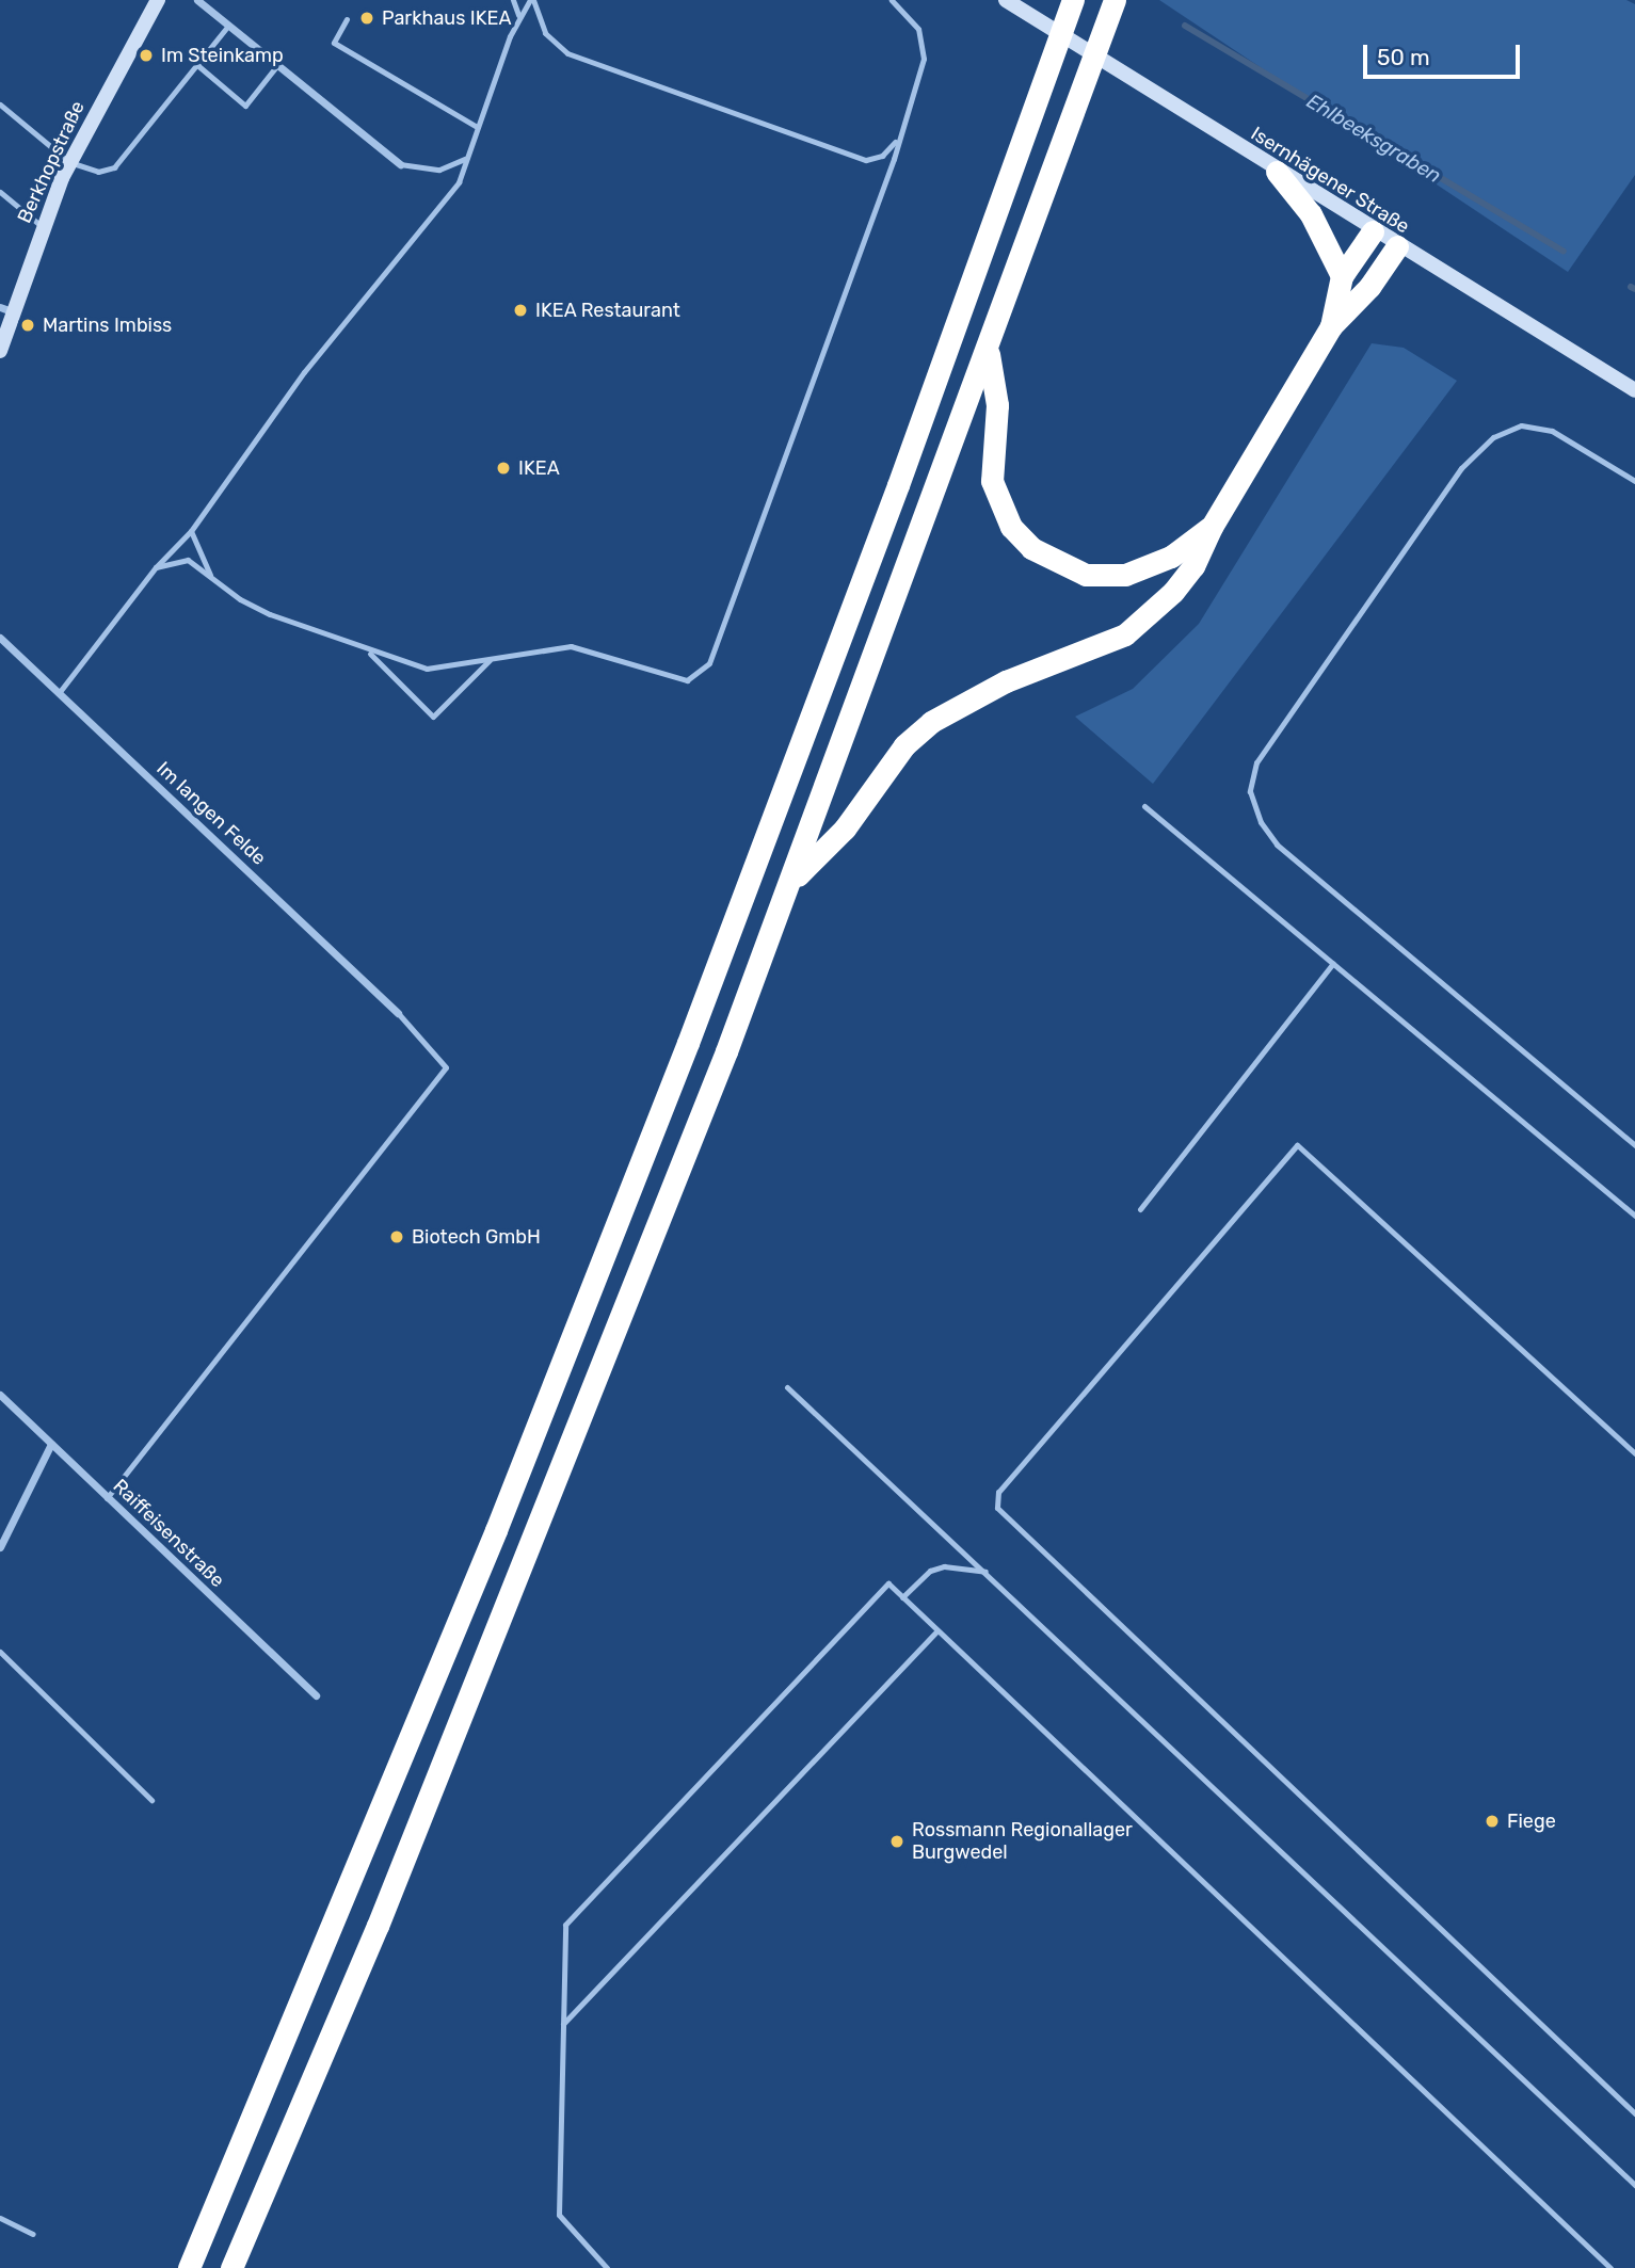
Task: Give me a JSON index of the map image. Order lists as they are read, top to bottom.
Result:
{
  "streets": {
    "main road": ["Berkhopstraße", "Isernhägener Straße"],
    "street": ["Im langen Felde", "Raiffeisenstraße"]
  },
  "water": ["Ehlbeeksgraben"],
  "places": [
    "Parkhaus IKEA",
    "Im Steinkamp",
    "IKEA Restaurant",
    "Martins Imbiss",
    "IKEA",
    "Biotech GmbH",
    "Fiege",
    "Rossmann Regionallager Burgwedel"
  ],
  "scale_bar": "50 m"
}
